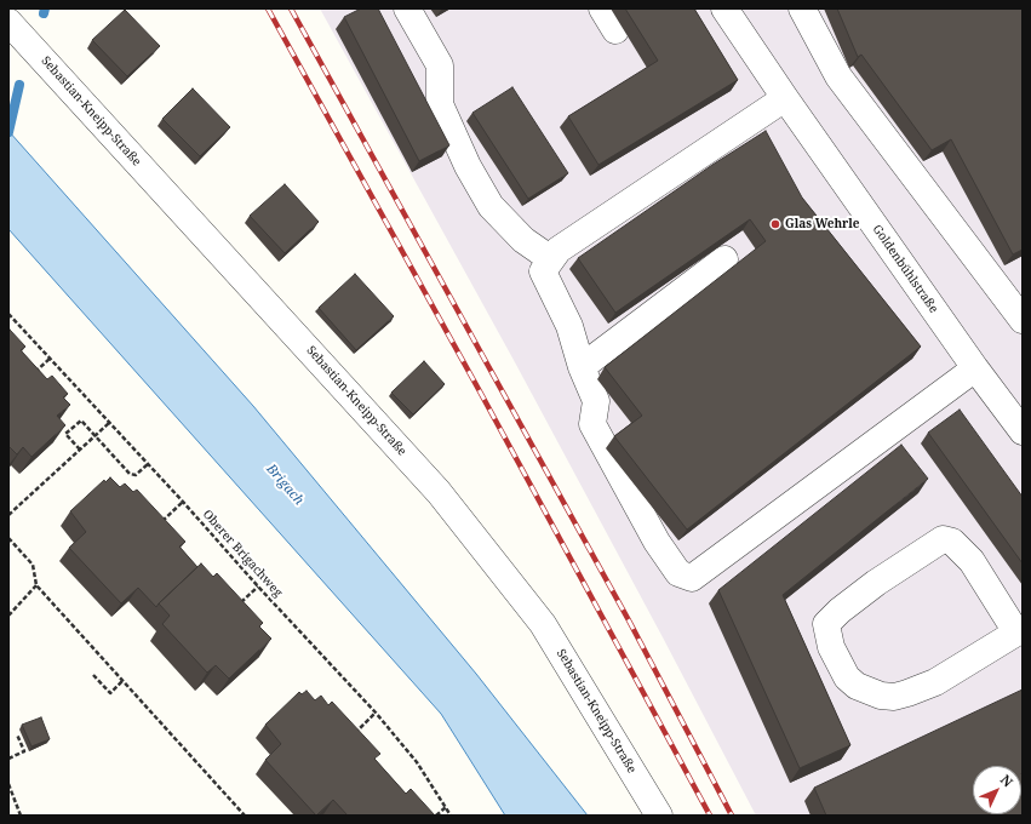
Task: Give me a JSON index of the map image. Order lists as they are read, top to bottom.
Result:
{
  "streets": {
    "street": ["Sebastian-Kneipp-Straße", "Goldenbühlstraße"],
    "path": ["Oberer Brigachweg"]
  },
  "water": ["Brigach"],
  "places": ["Glas Wehrle"],
  "north": "top right"
}
